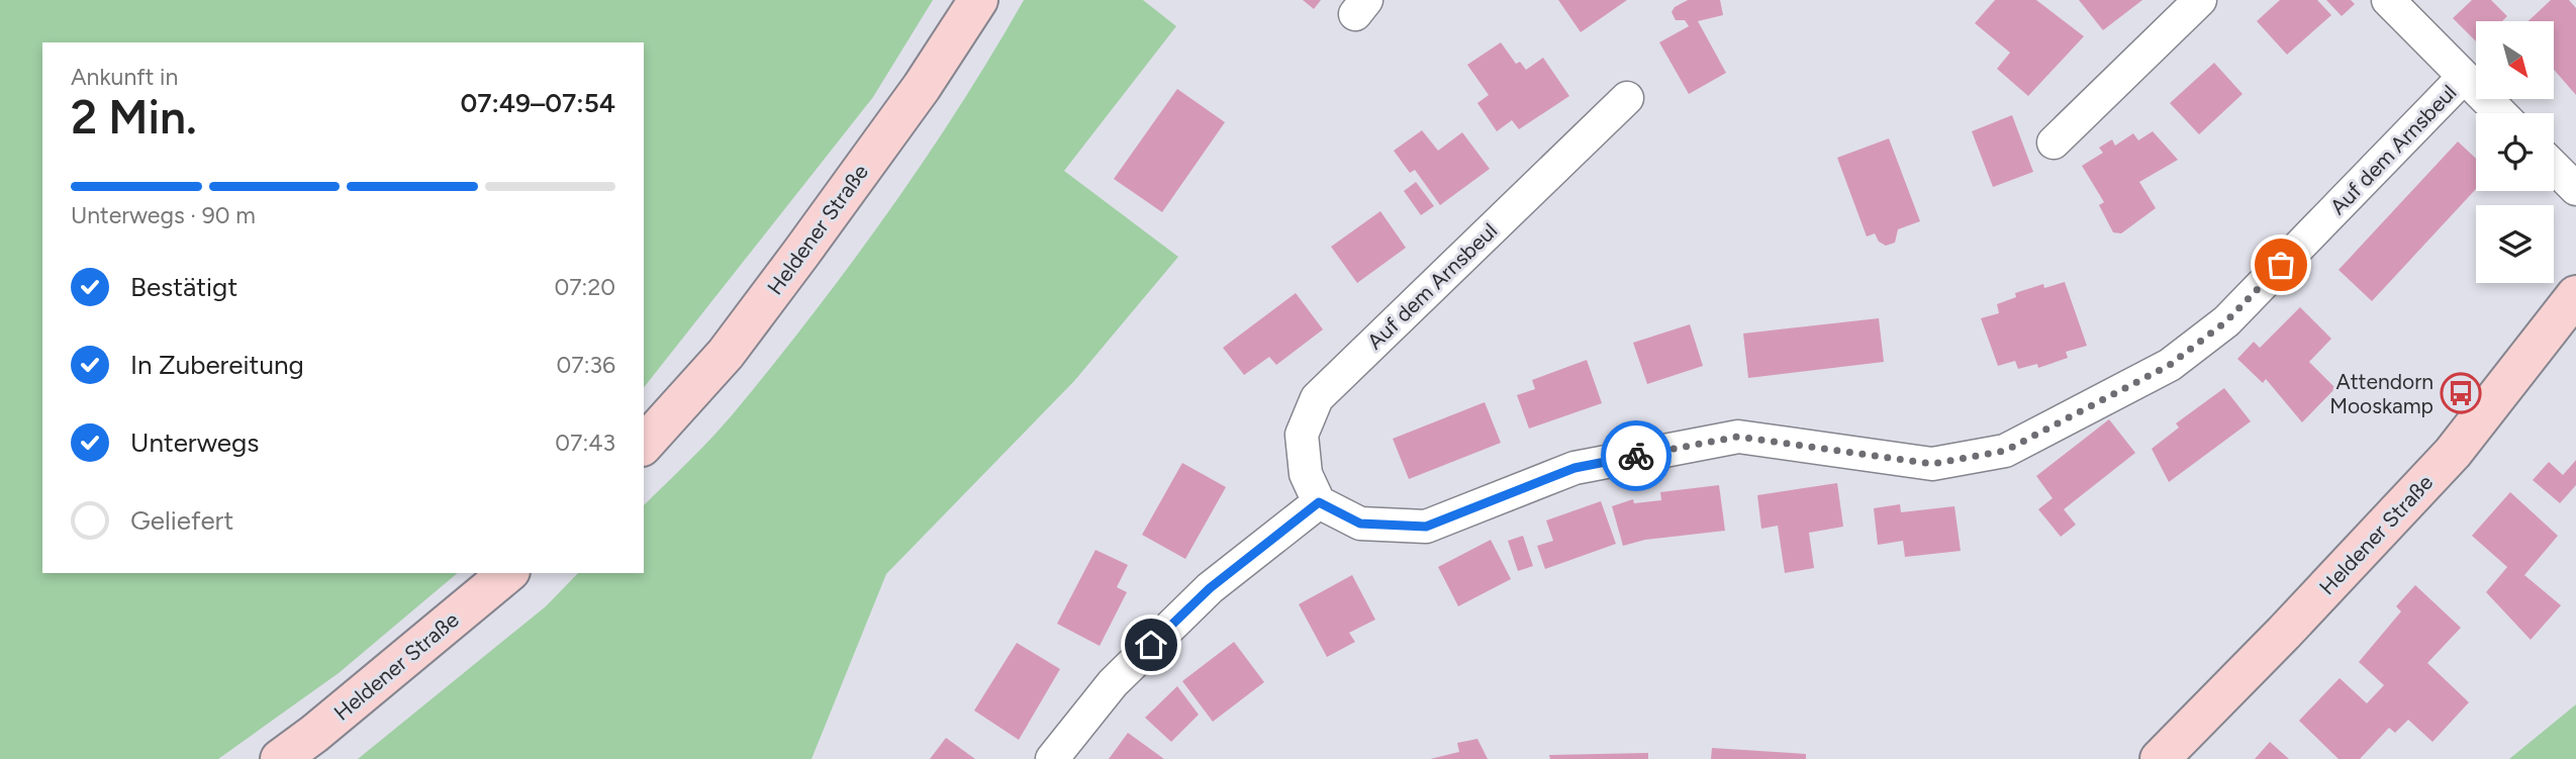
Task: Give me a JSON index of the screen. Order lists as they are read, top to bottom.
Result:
{
  "streets": {
    "main road": ["Heldener Straße"],
    "street": ["Auf dem Arnsbeul"]
  },
  "places": {
    "bus stop": ["Attendorn Mooskamp"]
  },
  "north": "bottom right",
  "page": {
    "heading": ["2 Min.", "Ankunft in", "07:49–07:54"],
    "bar": "Unterwegs · 90 m",
    "list": [
      ["Bestätigt", "07:20"],
      ["In Zubereitung", "07:36"],
      ["Unterwegs", "07:43"],
      "Geliefert"
    ]
  }
}
